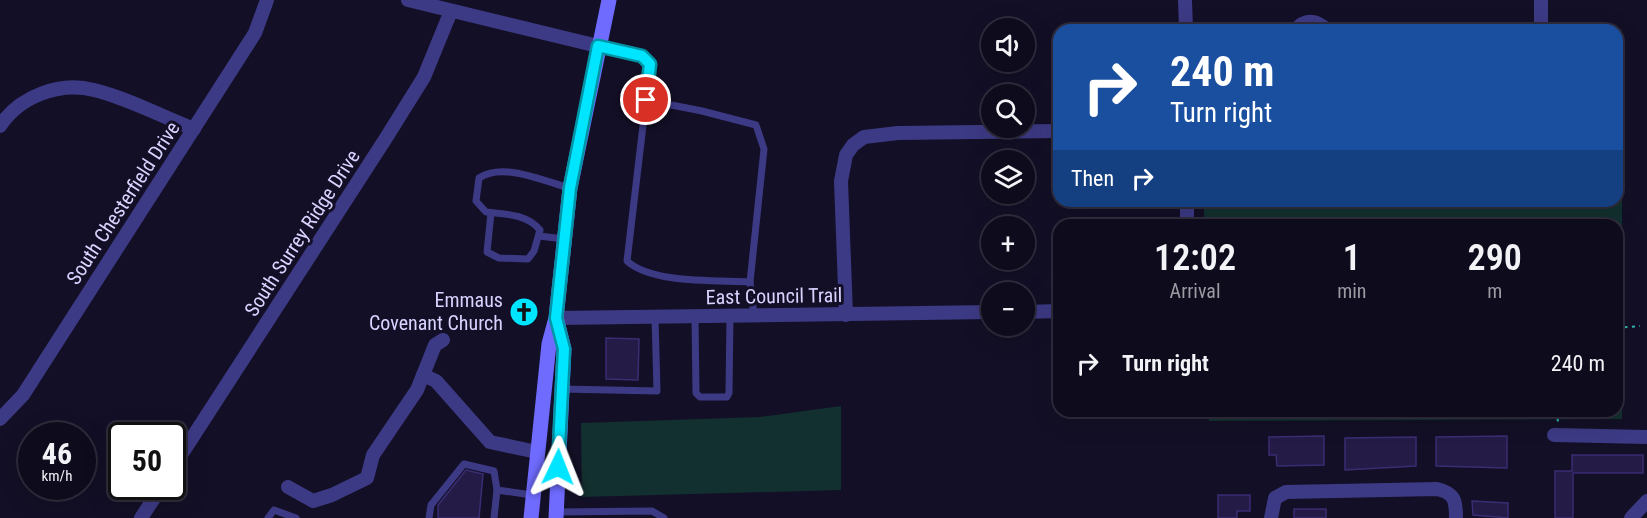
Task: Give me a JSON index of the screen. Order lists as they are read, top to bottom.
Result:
{
  "streets": {
    "street": ["South Chesterfield Drive", "South Surrey Ridge Drive", "East Council Trail"]
  },
  "places": {
    "church": ["Emmaus Covenant Church"]
  },
  "page": {
    "map_buttons": ["+", "−"],
    "turn": ["240 m", "Turn right"],
    "then": "Then",
    "eta": [
      "12:02",
      "Arrival",
      "1",
      "min",
      "290",
      "m"
    ],
    "list": [
      {
        "name": "Turn right",
        "value": "240 m"
      }
    ],
    "speed": "46 km/h",
    "limit": "50"
  }
}
